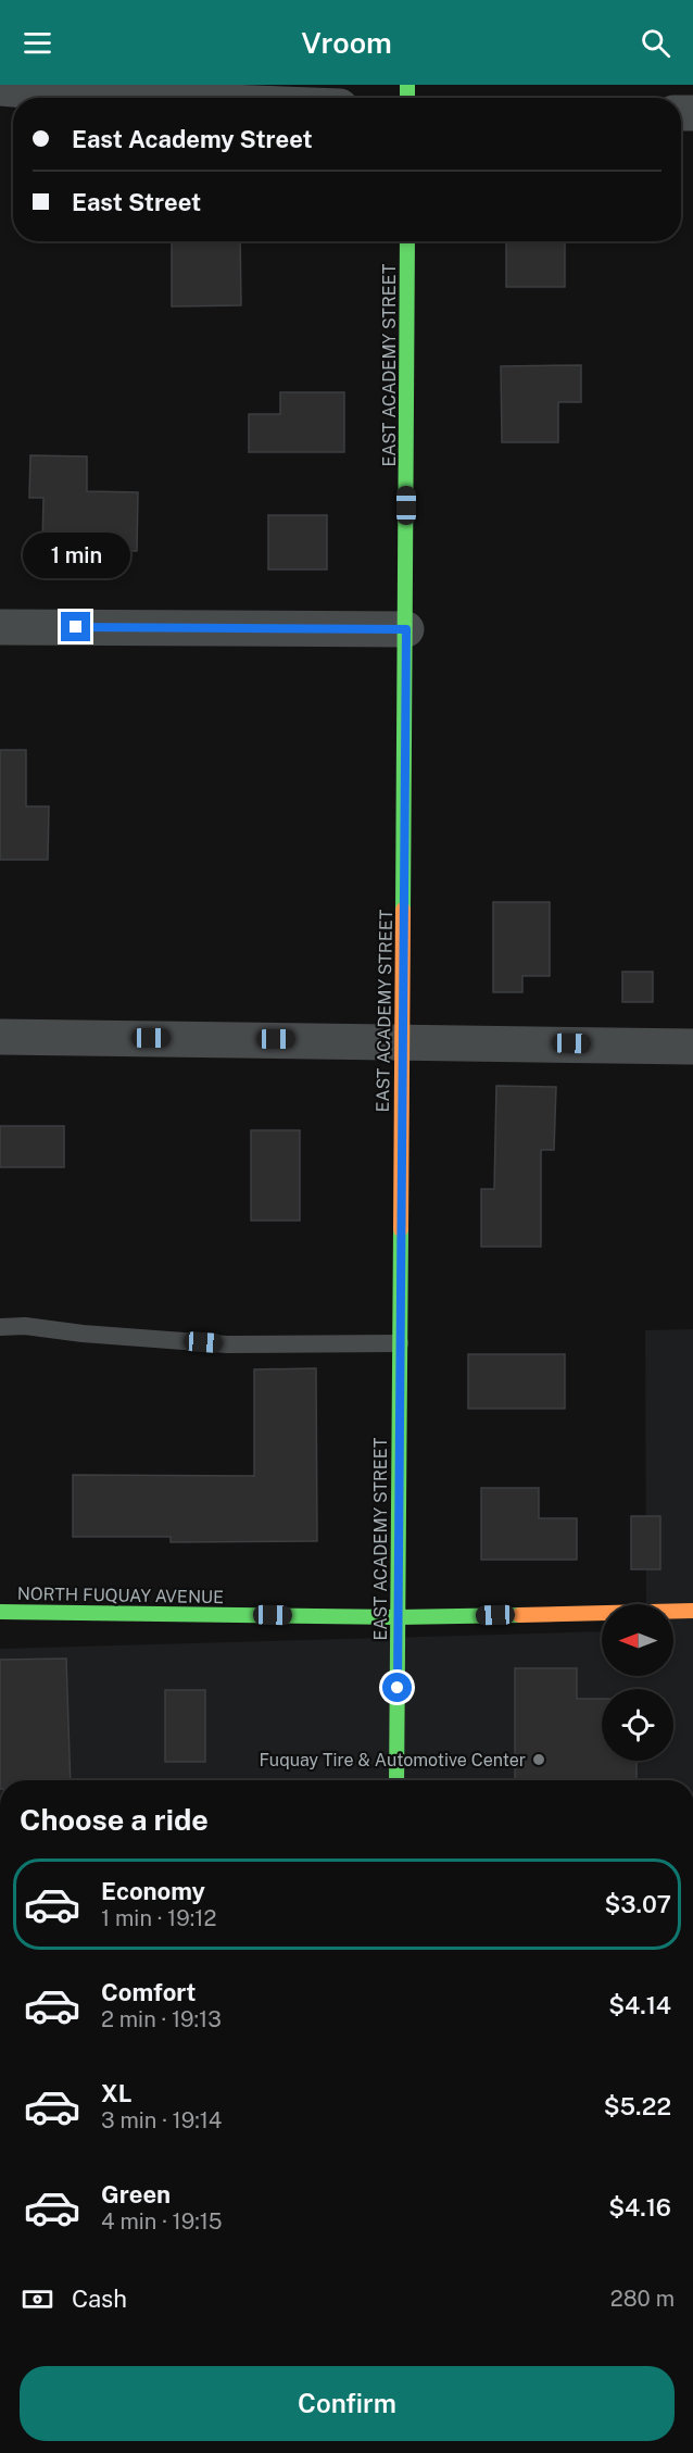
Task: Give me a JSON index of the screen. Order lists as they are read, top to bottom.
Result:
{
  "streets": {
    "street": ["EAST ACADEMY STREET", "NORTH FUQUAY AVENUE"]
  },
  "crossings": [
    ["EAST ACADEMY STREET", "NORTH FUQUAY AVENUE"]
  ],
  "places": ["Fuquay Tire & Automotive Center"],
  "north": "left",
  "page": {
    "header": "Vroom",
    "banner": ["East Academy Street", "East Street"],
    "bubble": "1 min",
    "heading": "Choose a ride",
    "list": [
      {
        "name": "Economy",
        "note": "1 min · 19:12",
        "value": "$3.07"
      },
      {
        "name": "Comfort",
        "note": "2 min · 19:13",
        "value": "$4.14"
      },
      {
        "name": "XL",
        "note": "3 min · 19:14",
        "value": "$5.22"
      },
      {
        "name": "Green",
        "note": "4 min · 19:15",
        "value": "$4.16"
      }
    ],
    "pay": ["Cash", "280 m"],
    "buttons": "Confirm"
  }
}
